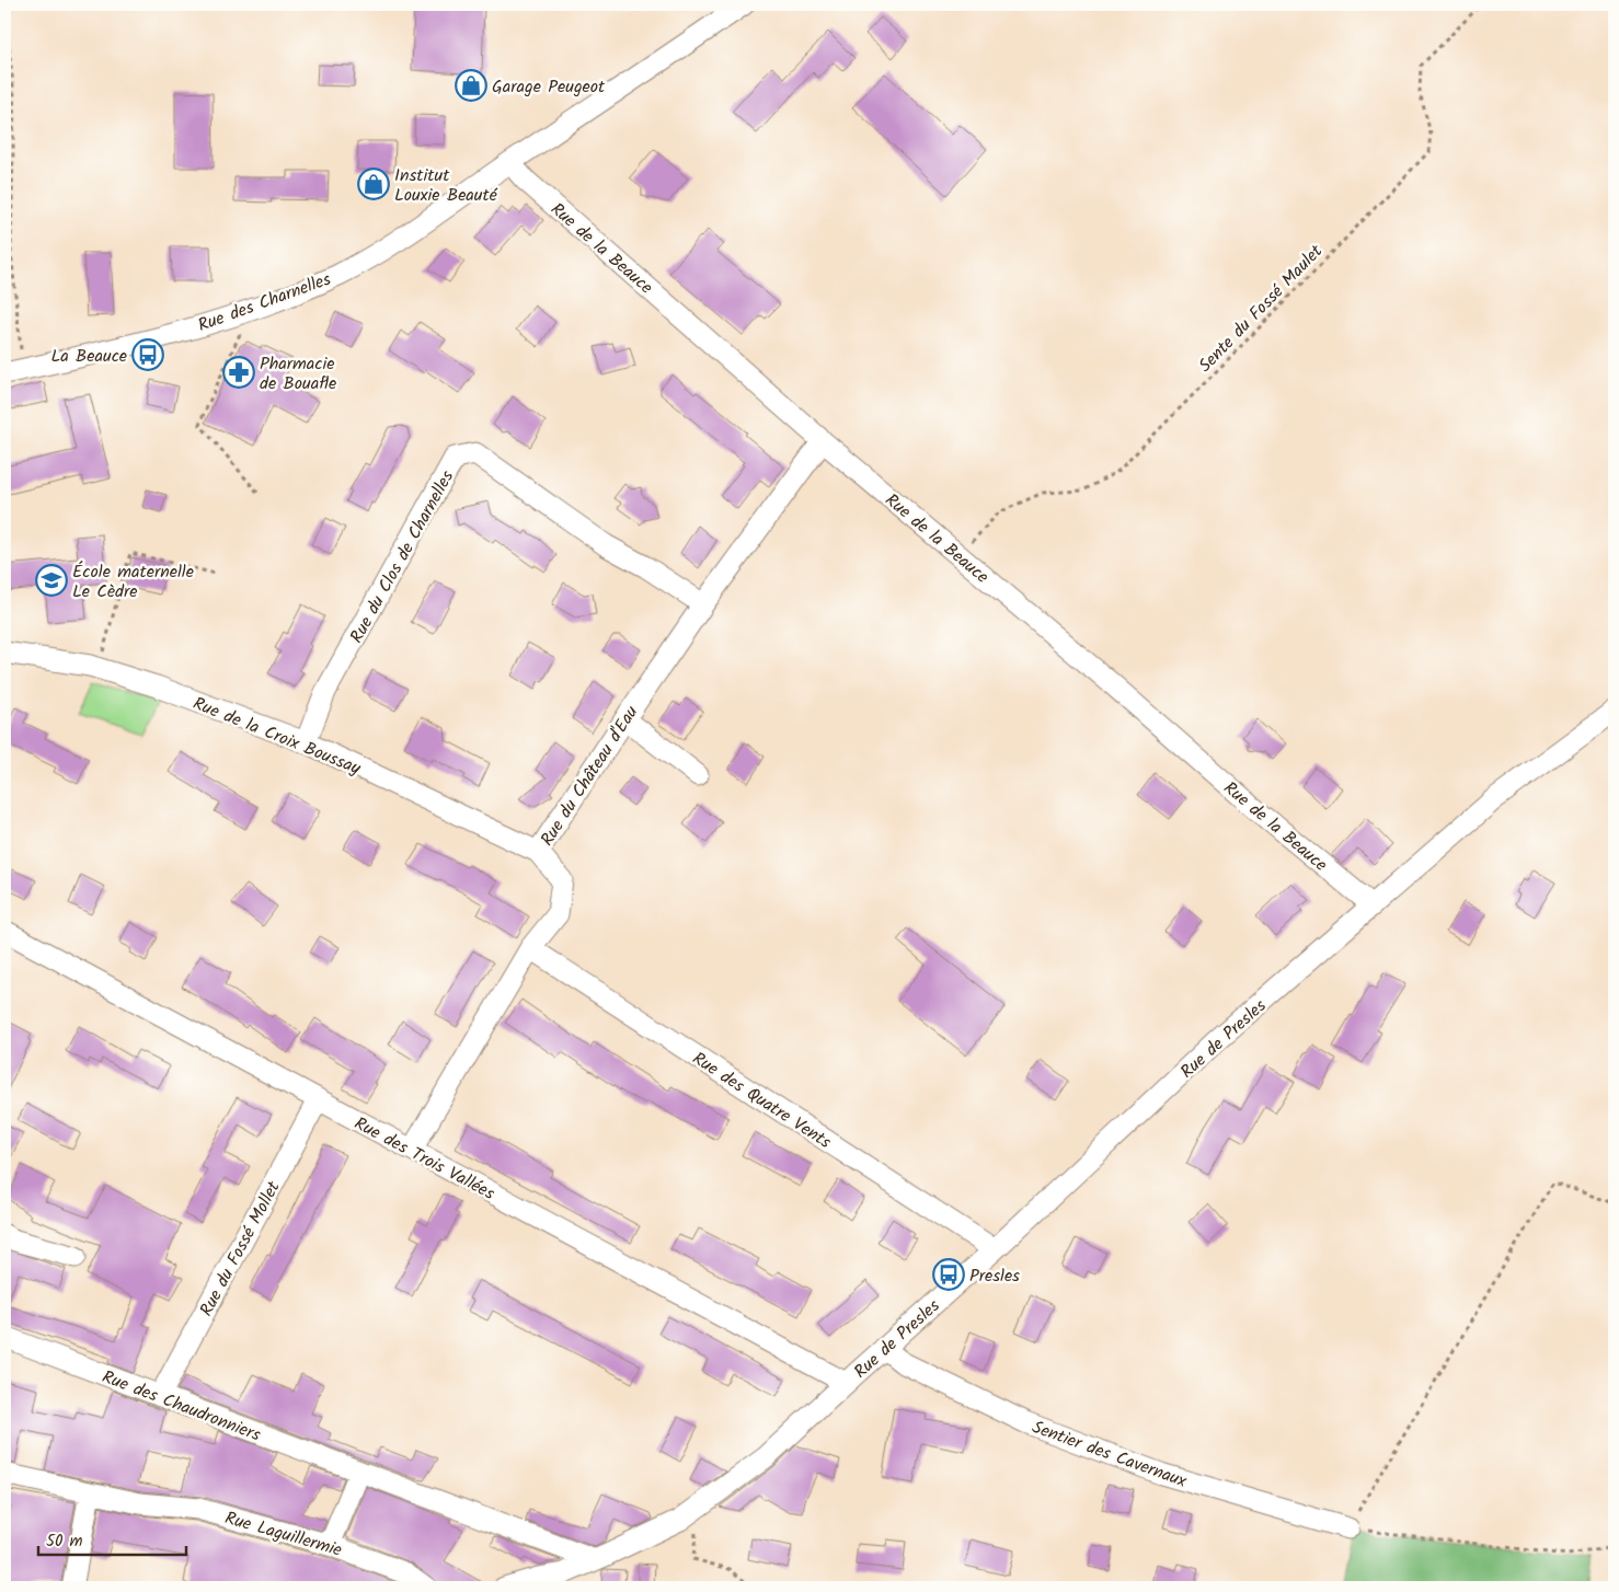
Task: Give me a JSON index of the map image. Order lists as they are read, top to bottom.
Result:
{
  "streets": {
    "street": [
      "Rue de la Beauce",
      "Rue des Charnelles",
      "Rue du Clos de Charnelles",
      "Rue de la Croix Boussay",
      "Rue du Château d'Eau",
      "Rue de Presles",
      "Rue des Quatre Vents",
      "Rue des Trois Vallées",
      "Rue du Fossé Mollet",
      "Rue des Chaudronniers",
      "Sentier des Cavernaux",
      "Rue Laguillermie"
    ],
    "path": ["Sente du Fossé Maulet"]
  },
  "crossings": [
    ["Rue de la Beauce", "Rue des Charnelles"],
    ["Rue de la Beauce", "Sente du Fossé Maulet"],
    ["Rue de la Beauce", "Rue du Château d'Eau"],
    ["Rue de la Beauce", "Rue de Presles"],
    ["Rue du Clos de Charnelles", "Rue de la Croix Boussay"],
    ["Rue du Clos de Charnelles", "Rue du Château d'Eau"],
    ["Rue de la Croix Boussay", "Rue du Château d'Eau"],
    ["Rue du Château d'Eau", "Rue des Quatre Vents"],
    ["Rue du Château d'Eau", "Rue des Trois Vallées"],
    ["Rue de Presles", "Rue des Quatre Vents"],
    ["Rue de Presles", "Rue des Trois Vallées"],
    ["Rue de Presles", "Rue des Chaudronniers"],
    ["Rue de Presles", "Sentier des Cavernaux"],
    ["Rue des Trois Vallées", "Rue du Fossé Mollet"],
    ["Rue du Fossé Mollet", "Rue des Chaudronniers"]
  ],
  "places": {
    "shop": ["Garage Peugeot", "Institut Louxie Beauté"],
    "bus stop": ["La Beauce", "Presles"],
    "pharmacy": ["Pharmacie de Bouafle"],
    "school or university": ["École maternelle Le Cèdre"]
  },
  "scale_bar": "50 m"
}
